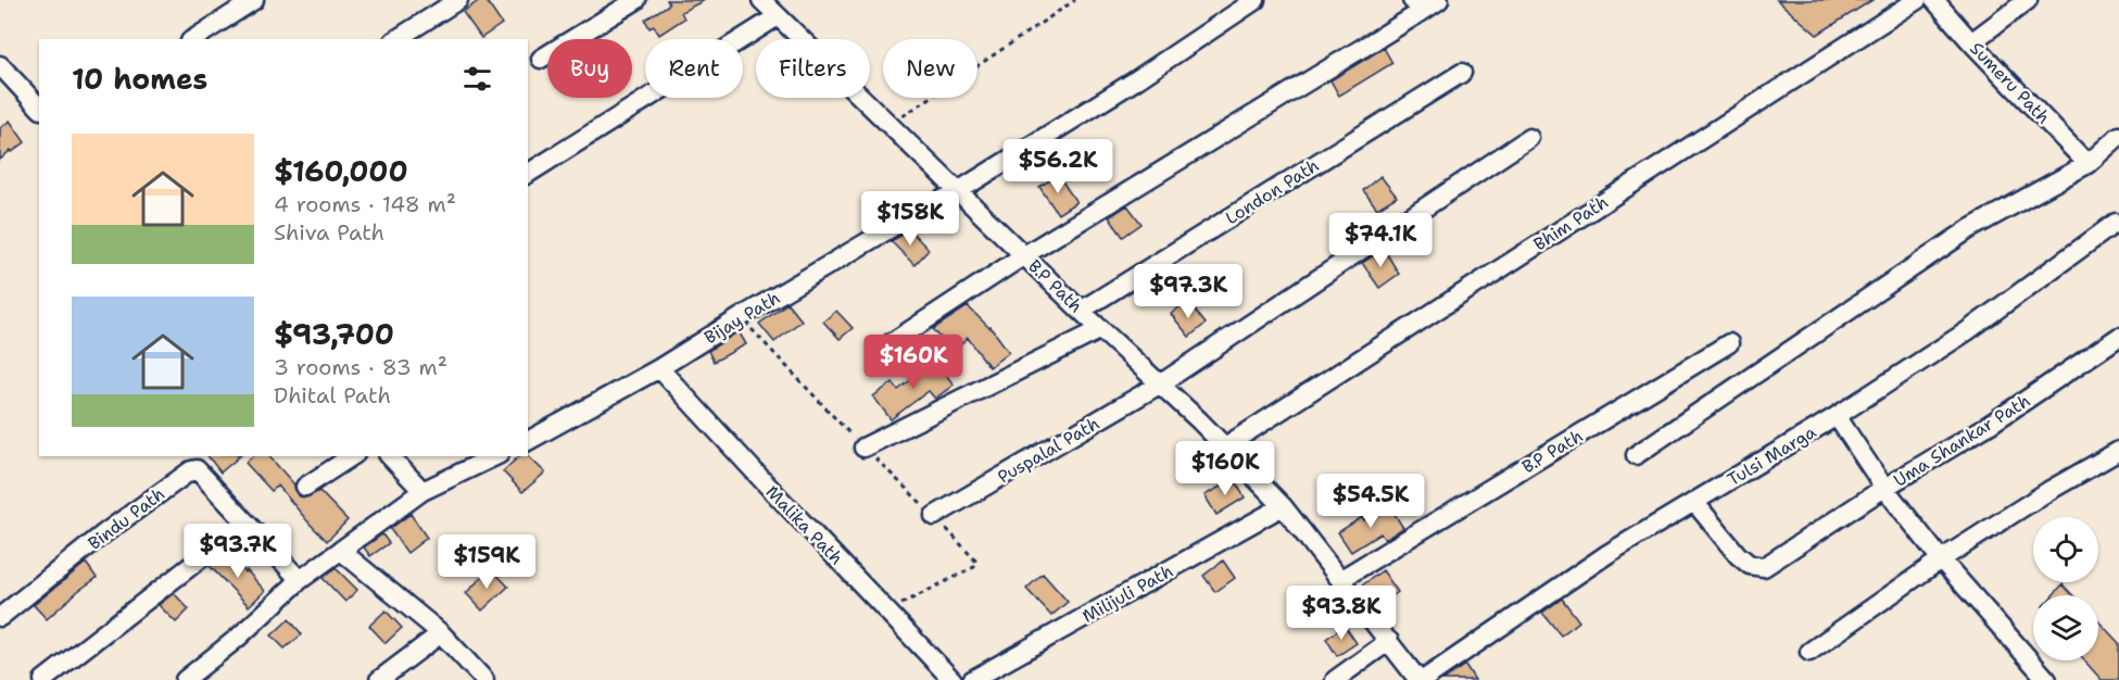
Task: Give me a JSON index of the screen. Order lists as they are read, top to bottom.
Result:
{
  "streets": {
    "street": [
      "Sumeru Path",
      "London Path",
      "Bhim Path",
      "B.P Path",
      "Bijay Path",
      "Uma Shankar Path",
      "Puspalal Path",
      "Tulsi Marga",
      "Bindu Path",
      "Malika Path",
      "Milijuli Path"
    ]
  },
  "crossings": [
    ["London Path", "B.P Path"],
    ["Bhim Path", "B.P Path"],
    ["B.P Path", "Bijay Path"],
    ["B.P Path", "Puspalal Path"],
    ["B.P Path", "Tulsi Marga"],
    ["B.P Path", "Milijuli Path"],
    ["Bijay Path", "Malika Path"]
  ],
  "page": {
    "chip": [
      "Buy",
      "Rent",
      "Filters",
      "New"
    ],
    "heading": "10 homes",
    "list": [
      {
        "name": "$160,000",
        "note": "4 rooms · 148 m² · Shiva Path"
      },
      {
        "name": "$93,700",
        "note": "3 rooms · 83 m² · Dhital Path"
      }
    ],
    "price": [
      "$56.2K",
      "$158K",
      "$74.1K",
      "$97.3K",
      "$160K",
      "$160K",
      "$54.5K",
      "$93.7K",
      "$159K",
      "$93.8K"
    ]
  }
}
